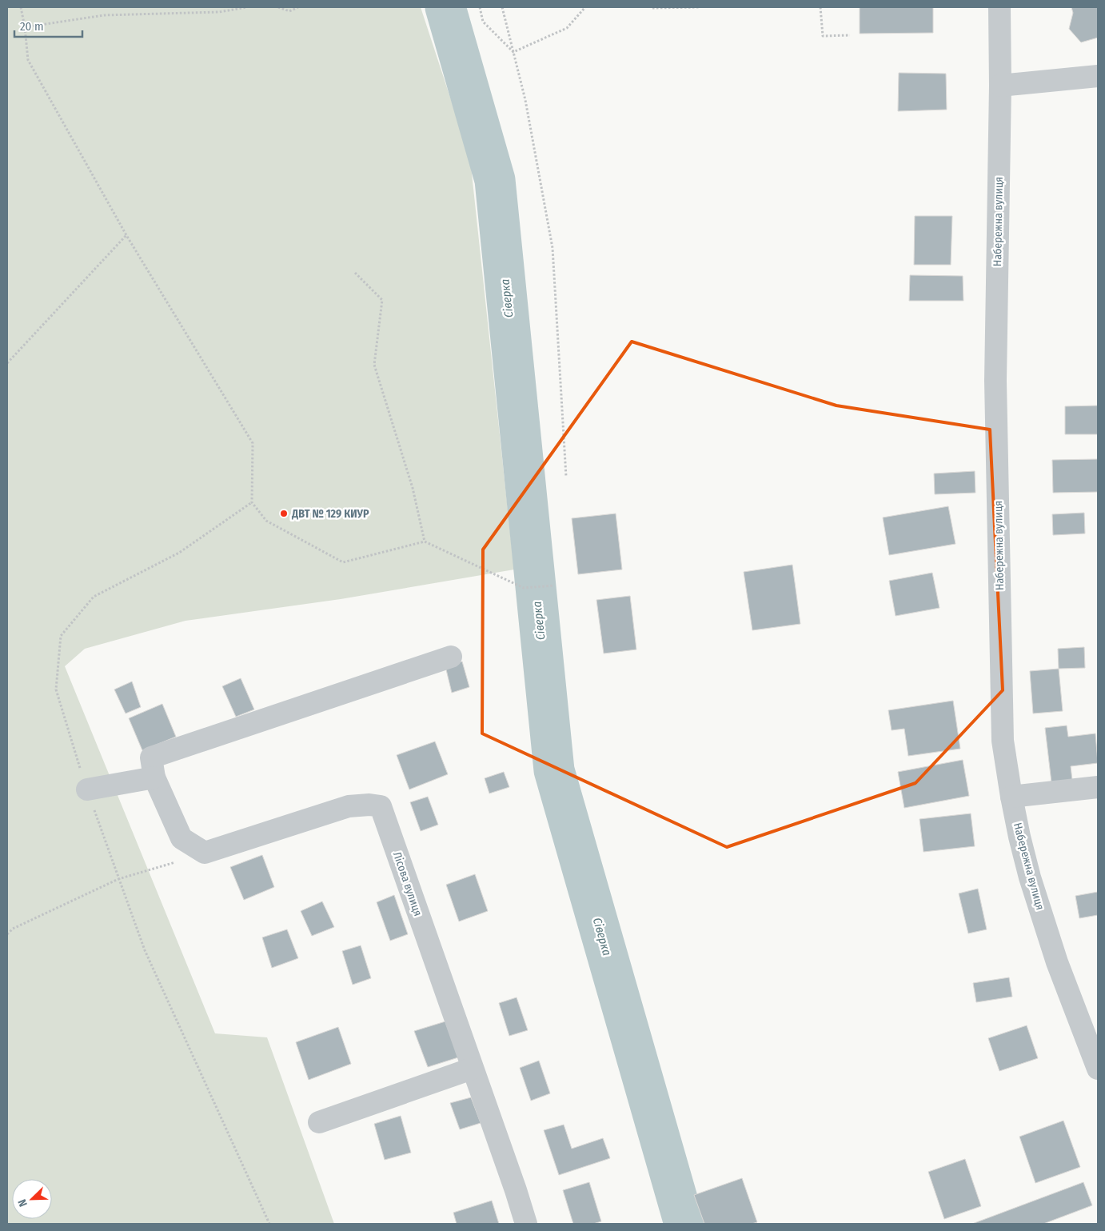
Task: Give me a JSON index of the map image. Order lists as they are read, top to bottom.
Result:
{
  "streets": {
    "street": ["Набережна вулиця", "Лісова вулиця"]
  },
  "water": ["Сіверка"],
  "places": ["ДВТ № 129 КИУР"],
  "scale_bar": "20 m",
  "north": "bottom left"
}
